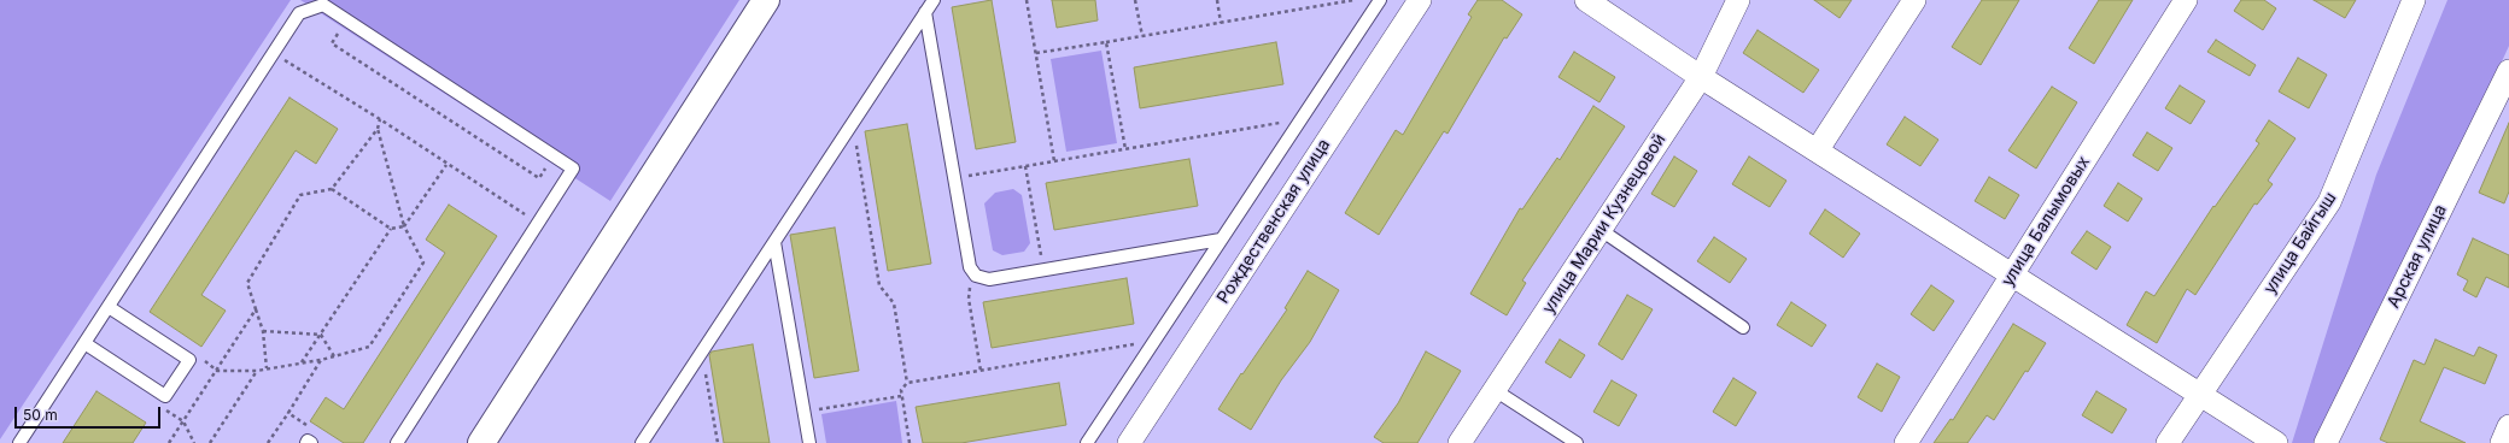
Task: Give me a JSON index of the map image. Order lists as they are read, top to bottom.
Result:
{
  "streets": {
    "street": [
      "Рождественская улица",
      "улица Балымовых",
      "улица Марии Кузнецовой",
      "улица Байгыш",
      "Арская улица"
    ]
  },
  "scale_bar": "50 m"
}
